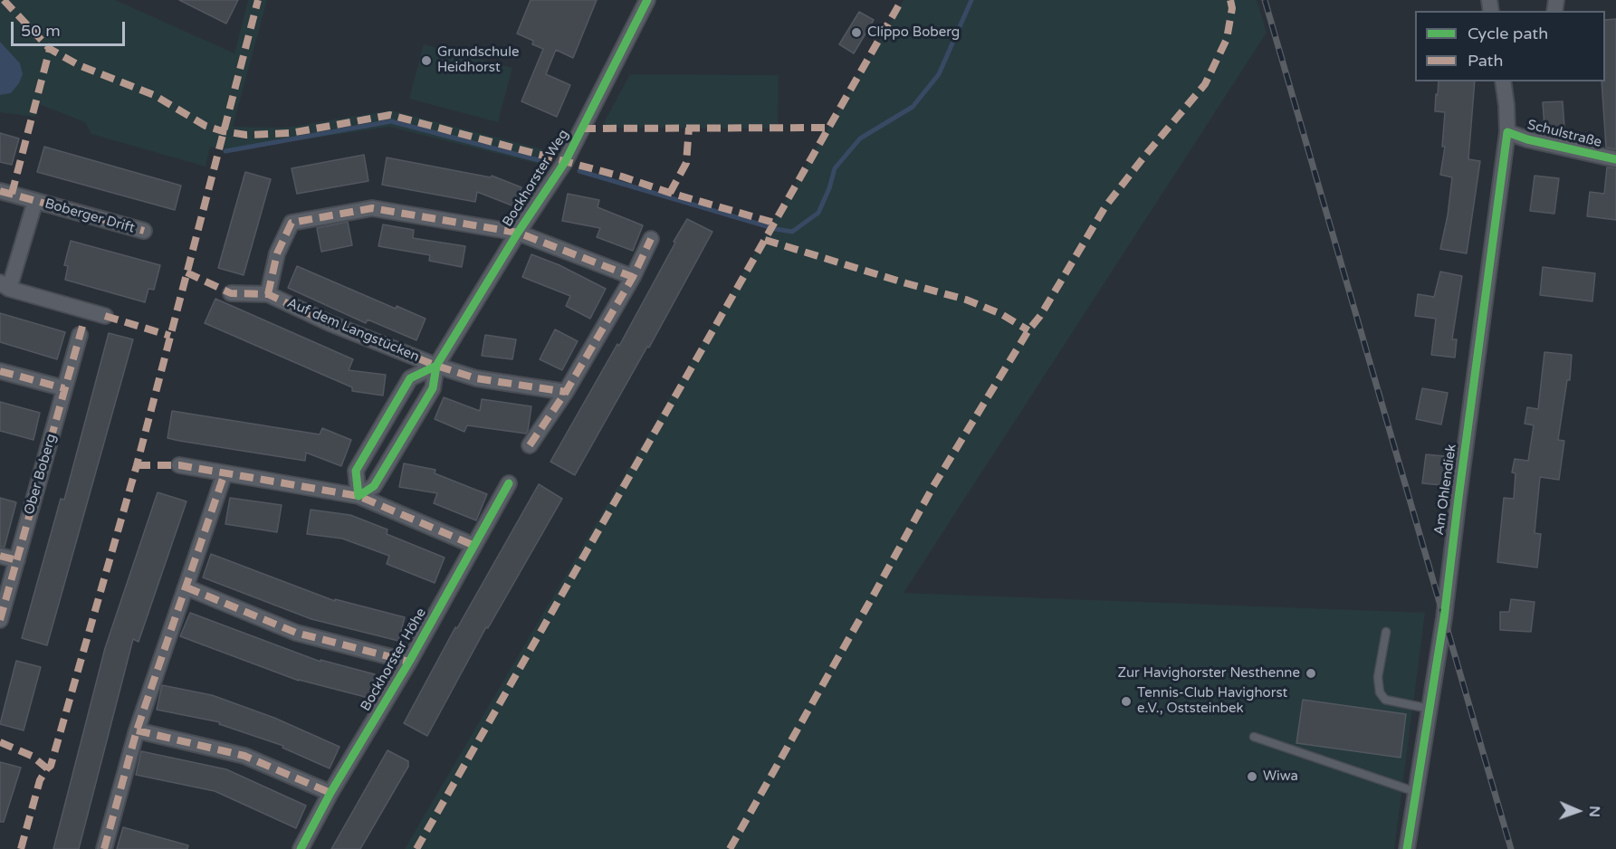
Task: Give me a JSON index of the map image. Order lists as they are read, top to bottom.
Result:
{
  "streets": {
    "street": [
      "Schulstraße",
      "Bockhorster Weg",
      "Boberger Drift",
      "Auf dem Langstücken",
      "Ober Boberg",
      "Am Ohlendiek",
      "Bockhorster Höhe"
    ]
  },
  "crossings": [
    ["Schulstraße", "Am Ohlendiek"],
    ["Bockhorster Weg", "Auf dem Langstücken"]
  ],
  "places": [
    "Clippo Boberg",
    "Grundschule Heidhorst",
    "Zur Havighorster Nesthenne",
    "Tennis-Club Havighorst e.V., Oststeinbek",
    "Wiwa"
  ],
  "legend": ["Cycle path", "Path"],
  "scale_bar": "50 m",
  "north": "right"
}
